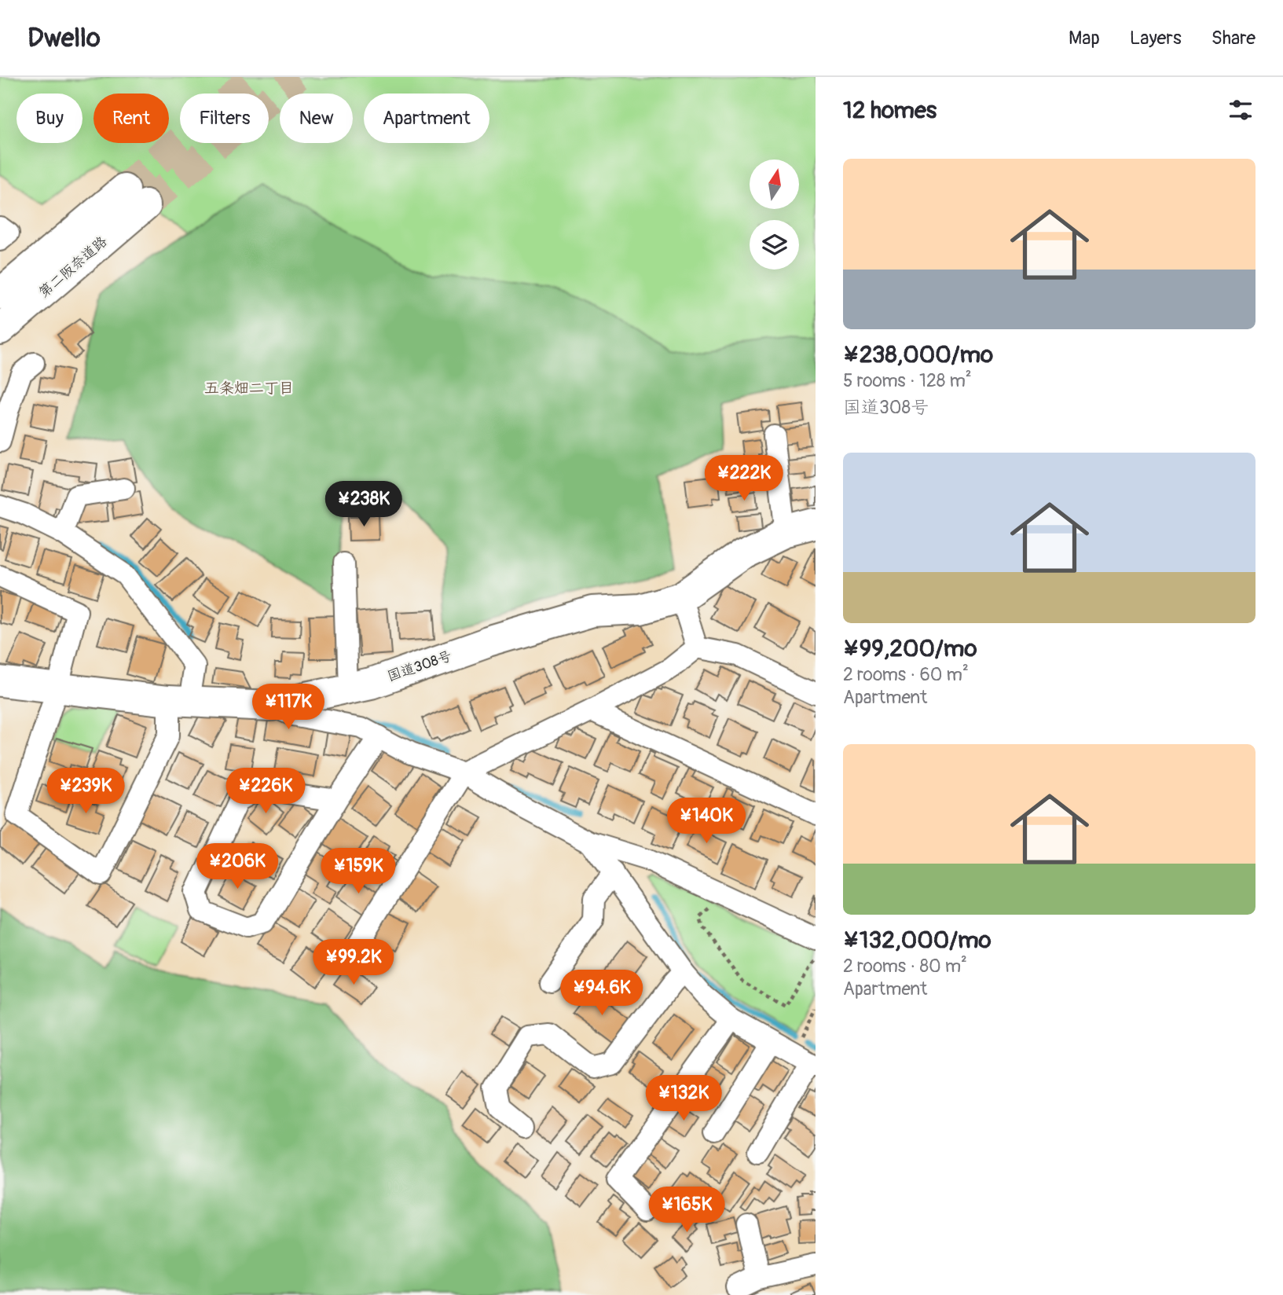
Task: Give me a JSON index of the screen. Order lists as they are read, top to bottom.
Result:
{
  "streets": {
    "highway": ["第二阪奈道路", "国道308号"]
  },
  "districts": ["五条畑二丁目"],
  "north": "top",
  "page": {
    "header": "Dwello",
    "nav": ["Map", "Layers", "Share"],
    "heading": "12 homes",
    "chip": [
      "Buy",
      "Rent",
      "Filters",
      "New",
      "Apartment"
    ],
    "list": [
      {
        "name": "¥238,000/mo",
        "note": "5 rooms · 128 m² · 国道308号"
      },
      {
        "name": "¥99,200/mo",
        "note": "2 rooms · 60 m² · Apartment"
      },
      {
        "name": "¥132,000/mo",
        "note": "2 rooms · 80 m² · Apartment"
      }
    ],
    "price": [
      "¥222K",
      "¥238K",
      "¥117K",
      "¥239K",
      "¥226K",
      "¥140K",
      "¥206K",
      "¥159K",
      "¥99.2K",
      "¥94.6K",
      "¥132K",
      "¥165K"
    ]
  }
}
